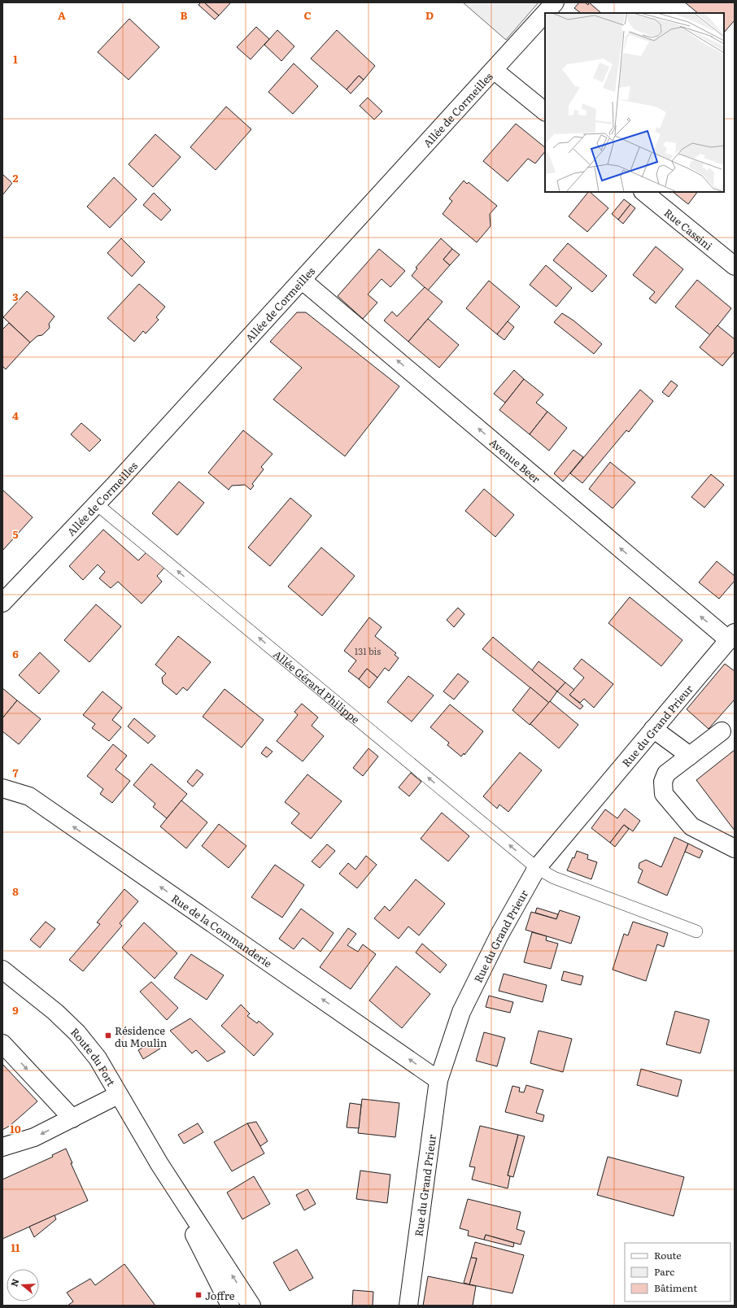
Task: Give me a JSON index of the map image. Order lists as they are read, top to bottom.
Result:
{
  "streets": {
    "street": [
      "Allée de Cormeilles",
      "Rue Cassini",
      "Avenue Beer",
      "Rue du Grand Prieur",
      "Rue de la Commanderie",
      "Route du Fort"
    ],
    "lane": ["Allée Gérard Philippe"]
  },
  "crossings": [
    ["Allée de Cormeilles", "Avenue Beer"],
    ["Allée de Cormeilles", "Allée Gérard Philippe"],
    ["Avenue Beer", "Rue du Grand Prieur"],
    ["Allée Gérard Philippe", "Rue du Grand Prieur"],
    ["Rue du Grand Prieur", "Rue de la Commanderie"]
  ],
  "one_way": ["Avenue Beer", "Allée Gérard Philippe", "Rue de la Commanderie"],
  "places": {
    "transit": ["Résidence du Moulin", "Joffre"]
  },
  "house_numbers": ["131 bis"],
  "legend": ["Route", "Parc", "Bâtiment"],
  "north": "left",
  "grid": {
    "columns": [
      "A",
      "B",
      "C",
      "D"
    ],
    "rows": [
      "1",
      "2",
      "3",
      "4",
      "5",
      "6",
      "7",
      "8",
      "9",
      "10",
      "11"
    ]
  }
}
